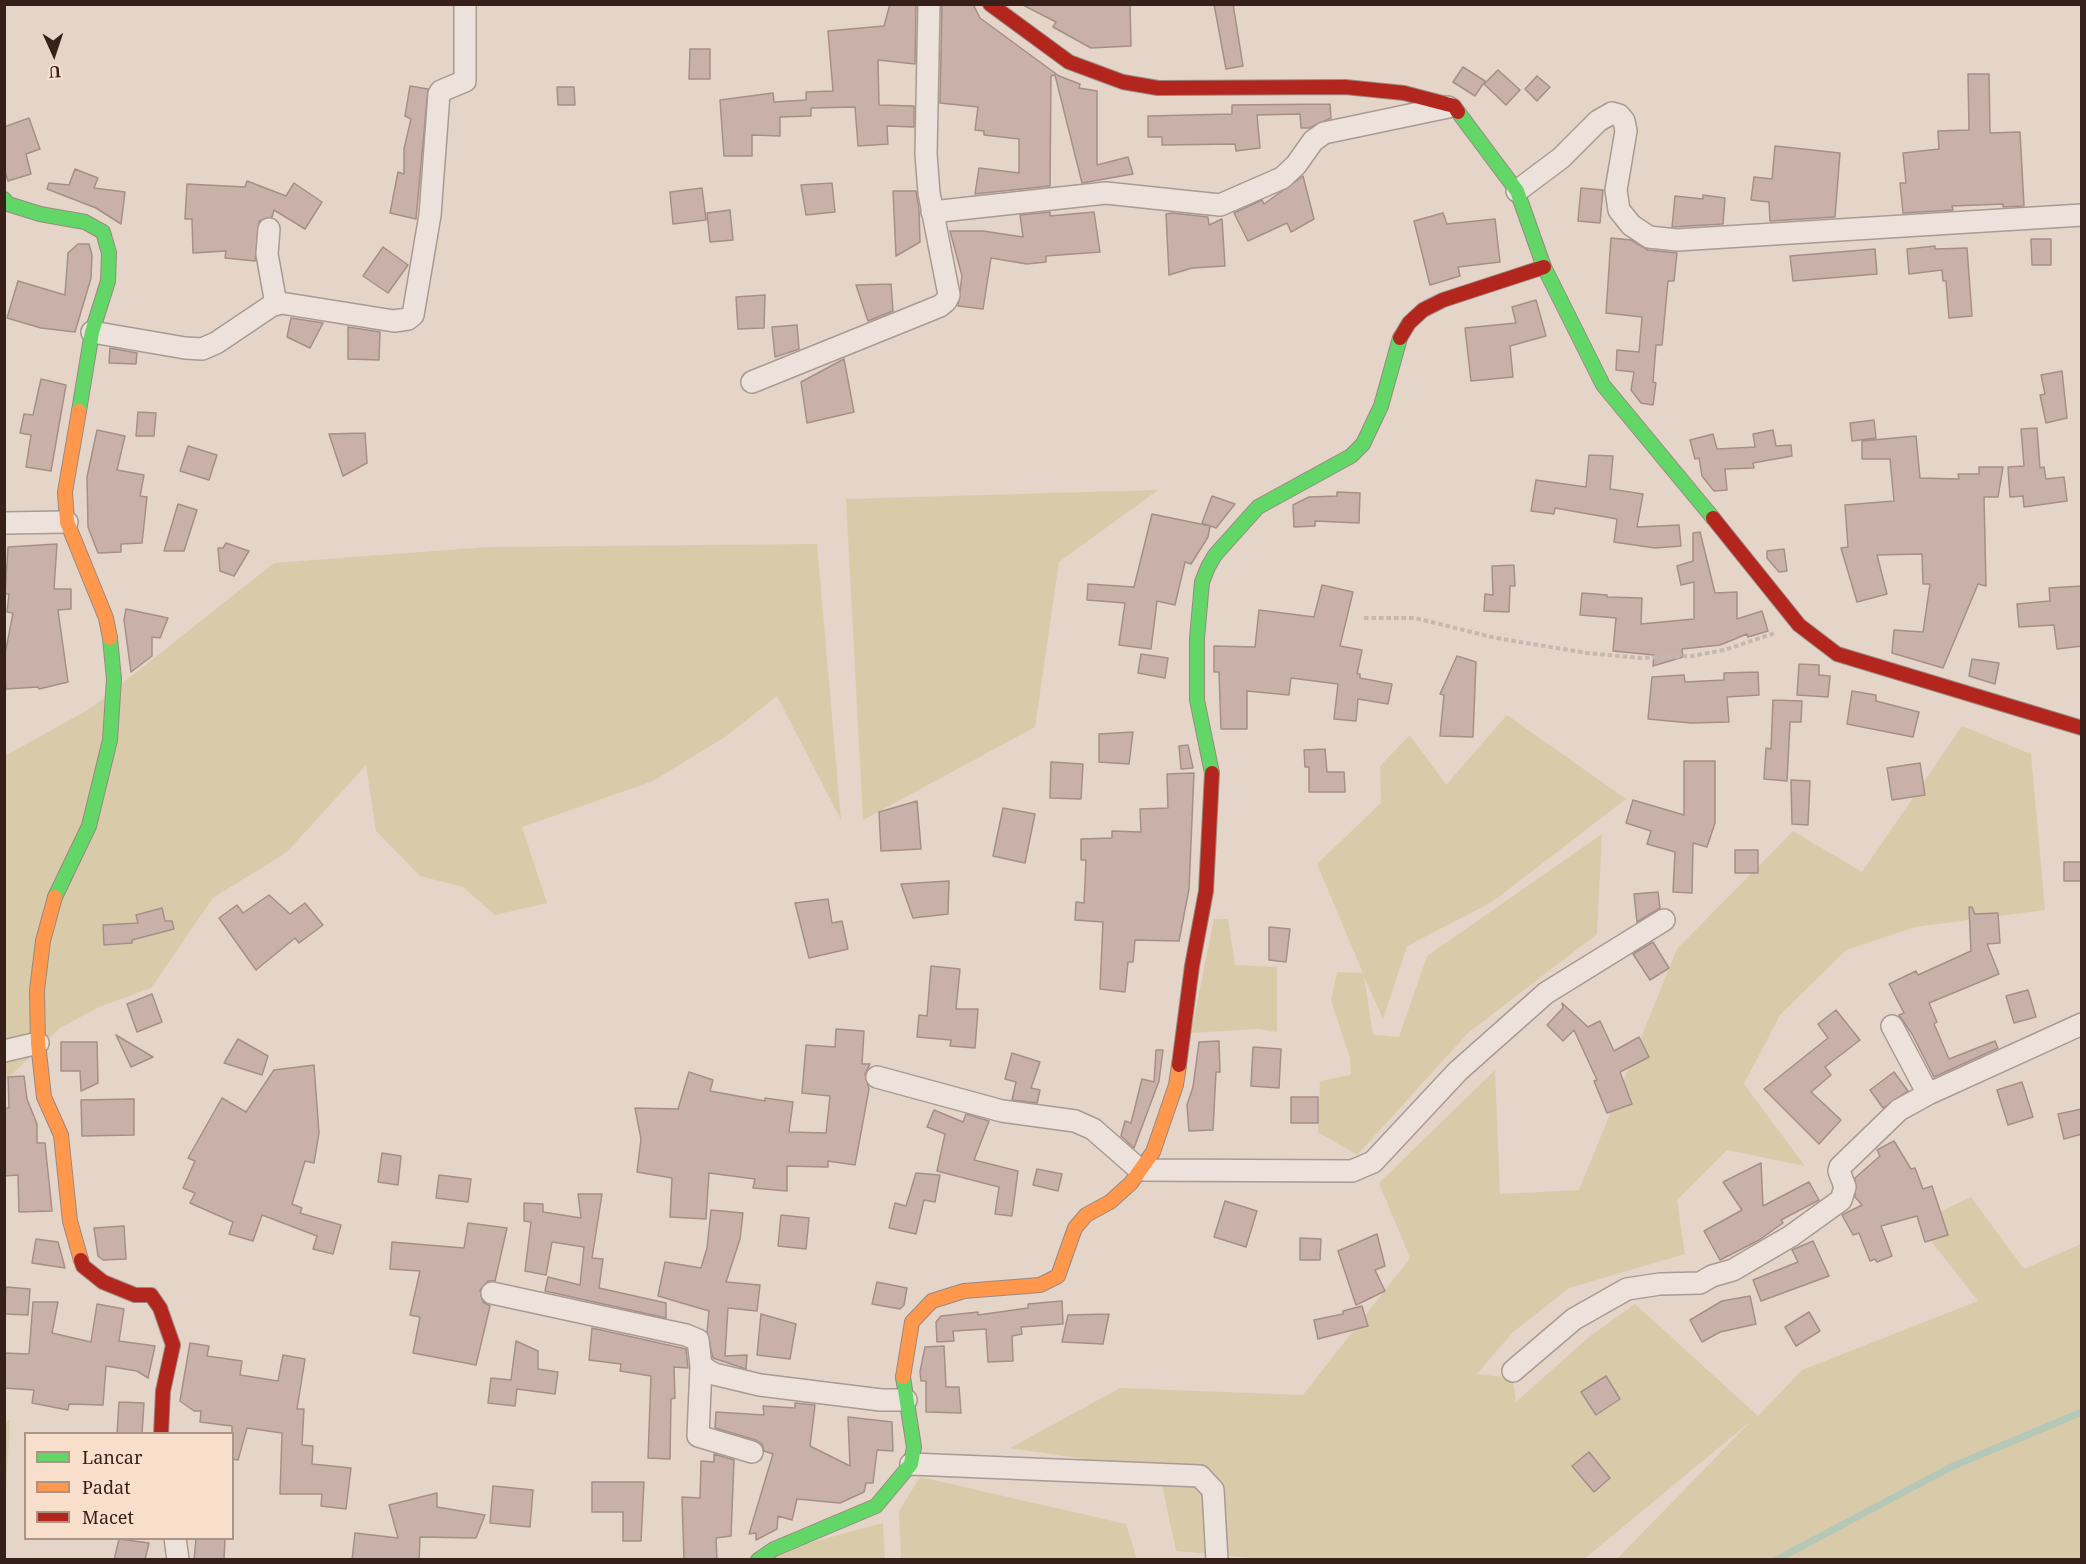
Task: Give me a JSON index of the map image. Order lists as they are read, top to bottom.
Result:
{
  "legend": ["Lancar", "Padat", "Macet"],
  "north": "bottom"
}
